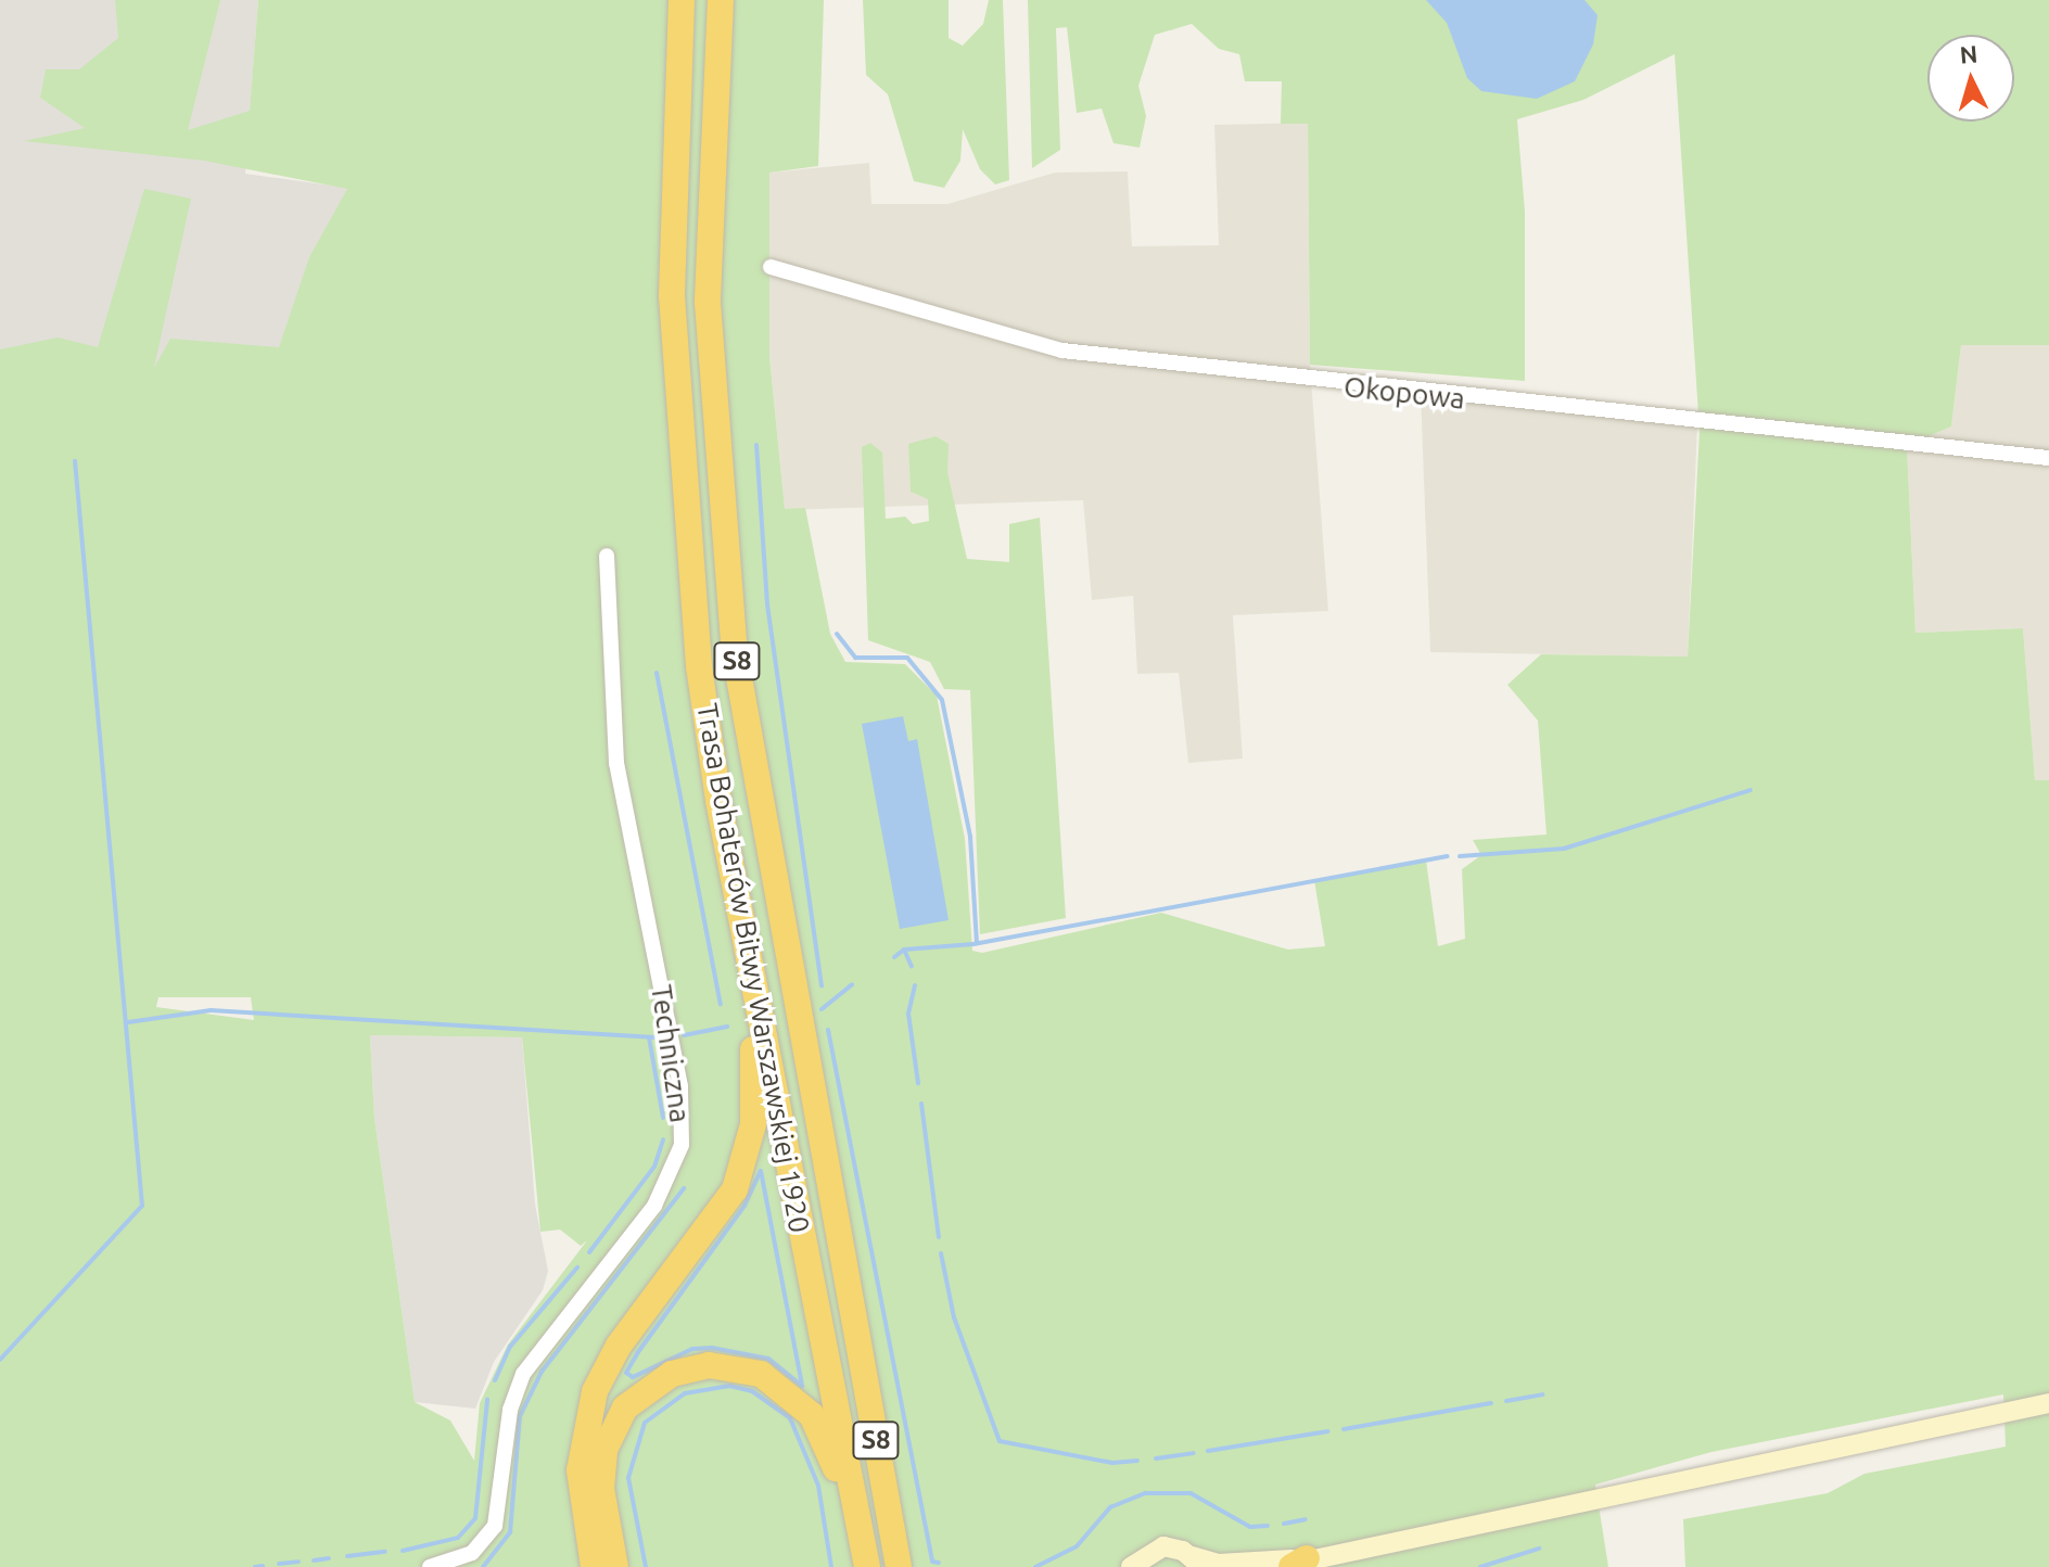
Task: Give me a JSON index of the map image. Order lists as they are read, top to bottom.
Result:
{
  "streets": {
    "highway": ["S8", "Trasa Bohaterów Bitwy Warszawskiej 1920"],
    "street": ["Okopowa", "Techniczna"]
  },
  "north": "top"
}
